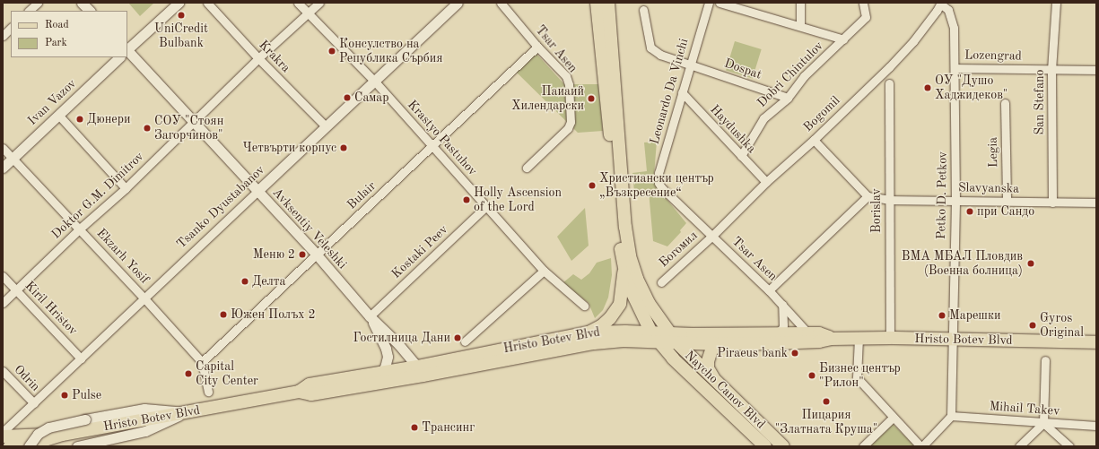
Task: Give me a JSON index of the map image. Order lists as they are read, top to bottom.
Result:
{
  "streets": {
    "main road": ["Hristo Botev Blvd", "Naycho Canov Blvd"],
    "street": [
      "Tsar Asen",
      "Lozengrad",
      "Krakra",
      "Dospat",
      "Dobri Chintulov",
      "Leonardo Da Vinchi",
      "Ivan Vazov",
      "San Stefano",
      "Bogomil",
      "Haydushka",
      "Krastyo Pastuhov",
      "Legia",
      "Slavyanska",
      "Doktor G.M. Dimitrov",
      "Bulair",
      "Petko D. Petkov",
      "Tsanko Dyustabanov",
      "Borislav",
      "Avksentiy Veleshki",
      "Богомил",
      "Kostaki Peev",
      "Ekzarh Yosif",
      "Kiril Hristov",
      "Odrin",
      "Mihail Takev"
    ]
  },
  "crossings": [
    ["Tsar Asen", "Leonardo Da Vinchi"],
    ["Tsar Asen", "Bogomil"],
    ["Tsar Asen", "Bulair"],
    ["Tsar Asen", "Богомил"],
    ["Tsar Asen", "Hristo Botev Blvd"],
    ["Lozengrad", "San Stefano"],
    ["Lozengrad", "Petko D. Petkov"],
    ["Krakra", "Doktor G.M. Dimitrov"],
    ["Krakra", "Tsanko Dyustabanov"],
    ["Dospat", "Dobri Chintulov"],
    ["Dospat", "Leonardo Da Vinchi"],
    ["Dobri Chintulov", "Haydushka"],
    ["Leonardo Da Vinchi", "Haydushka"],
    ["Ivan Vazov", "Ekzarh Yosif"],
    ["San Stefano", "Slavyanska"],
    ["Bogomil", "Haydushka"],
    ["Bogomil", "Petko D. Petkov"],
    ["Bogomil", "Богомил"],
    ["Krastyo Pastuhov", "Doktor G.M. Dimitrov"],
    ["Krastyo Pastuhov", "Bulair"],
    ["Krastyo Pastuhov", "Tsanko Dyustabanov"],
    ["Krastyo Pastuhov", "Kostaki Peev"],
    ["Legia", "Slavyanska"],
    ["Slavyanska", "Petko D. Petkov"],
    ["Slavyanska", "Borislav"],
    ["Doktor G.M. Dimitrov", "Avksentiy Veleshki"],
    ["Doktor G.M. Dimitrov", "Ekzarh Yosif"],
    ["Doktor G.M. Dimitrov", "Kiril Hristov"],
    ["Bulair", "Avksentiy Veleshki"],
    ["Bulair", "Ekzarh Yosif"],
    ["Petko D. Petkov", "Hristo Botev Blvd"],
    ["Petko D. Petkov", "Mihail Takev"],
    ["Tsanko Dyustabanov", "Avksentiy Veleshki"],
    ["Tsanko Dyustabanov", "Ekzarh Yosif"],
    ["Tsanko Dyustabanov", "Kiril Hristov"],
    ["Tsanko Dyustabanov", "Odrin"],
    ["Borislav", "Hristo Botev Blvd"],
    ["Avksentiy Veleshki", "Kostaki Peev"],
    ["Avksentiy Veleshki", "Hristo Botev Blvd"],
    ["Hristo Botev Blvd", "Naycho Canov Blvd"]
  ],
  "places": [
    "UniCredit Bulbank",
    "Консулство на Република Сърбия",
    "ОУ \"Душо Хаджидеков\"",
    "Самар",
    "Паиаий Хилендарски",
    "Дюнери",
    "СОУ \"Стоян Загорчинов\"",
    "Четвърти корпус",
    "Христиански център „Възкресение“",
    "Holly Ascension of the Lord",
    "при Сандо",
    "Меню 2",
    "ВМА МБАЛ Пловдив (Военна болница)",
    "Делта",
    "Южен Полъх 2",
    "Марешки",
    "Gyros Original",
    "Гостилница Дани",
    "Piraeus bank",
    "Capital City Center",
    "Бизнес център \"Рилон\"",
    "Pulse",
    "Пицария \"Златната Круша\"",
    "Трансинг"
  ],
  "legend": ["Road", "Park"]
}
